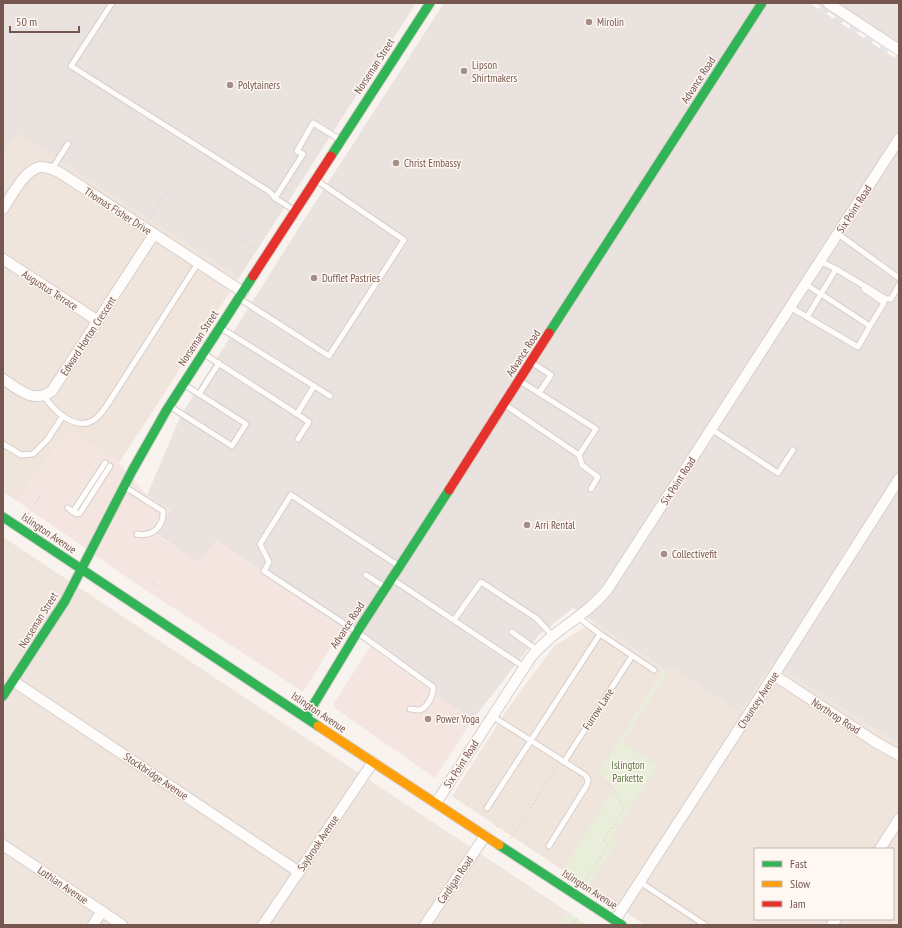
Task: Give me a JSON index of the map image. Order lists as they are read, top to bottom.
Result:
{
  "streets": {
    "street": [
      "Norseman Street",
      "Advance Road",
      "Six Point Road",
      "Thomas Fisher Drive",
      "Augustus Terrace",
      "Edward Horton Crescent",
      "Islington Avenue",
      "Chauncey Avenue",
      "Northrop Road",
      "Stockbridge Avenue",
      "Saybrook Avenue",
      "Cardigan Road",
      "Lothian Avenue"
    ],
    "lane": ["Furrow Lane"]
  },
  "crossings": [
    ["Norseman Street", "Thomas Fisher Drive"],
    ["Norseman Street", "Islington Avenue"],
    ["Norseman Street", "Stockbridge Avenue"],
    ["Advance Road", "Islington Avenue"],
    ["Six Point Road", "Islington Avenue"],
    ["Thomas Fisher Drive", "Edward Horton Crescent"],
    ["Augustus Terrace", "Edward Horton Crescent"],
    ["Islington Avenue", "Chauncey Avenue"],
    ["Islington Avenue", "Saybrook Avenue"],
    ["Islington Avenue", "Cardigan Road"],
    ["Chauncey Avenue", "Northrop Road"],
    ["Stockbridge Avenue", "Saybrook Avenue"]
  ],
  "parks": ["Islington Parkette"],
  "places": [
    "Mirolin",
    "Lipson Shirtmakers",
    "Polytainers",
    "Christ Embassy",
    "Dufflet Pastries",
    "Arri Rental",
    "Collectivefit",
    "Power Yoga"
  ],
  "legend": ["Fast", "Slow", "Jam"],
  "scale_bar": "50 m"
}
